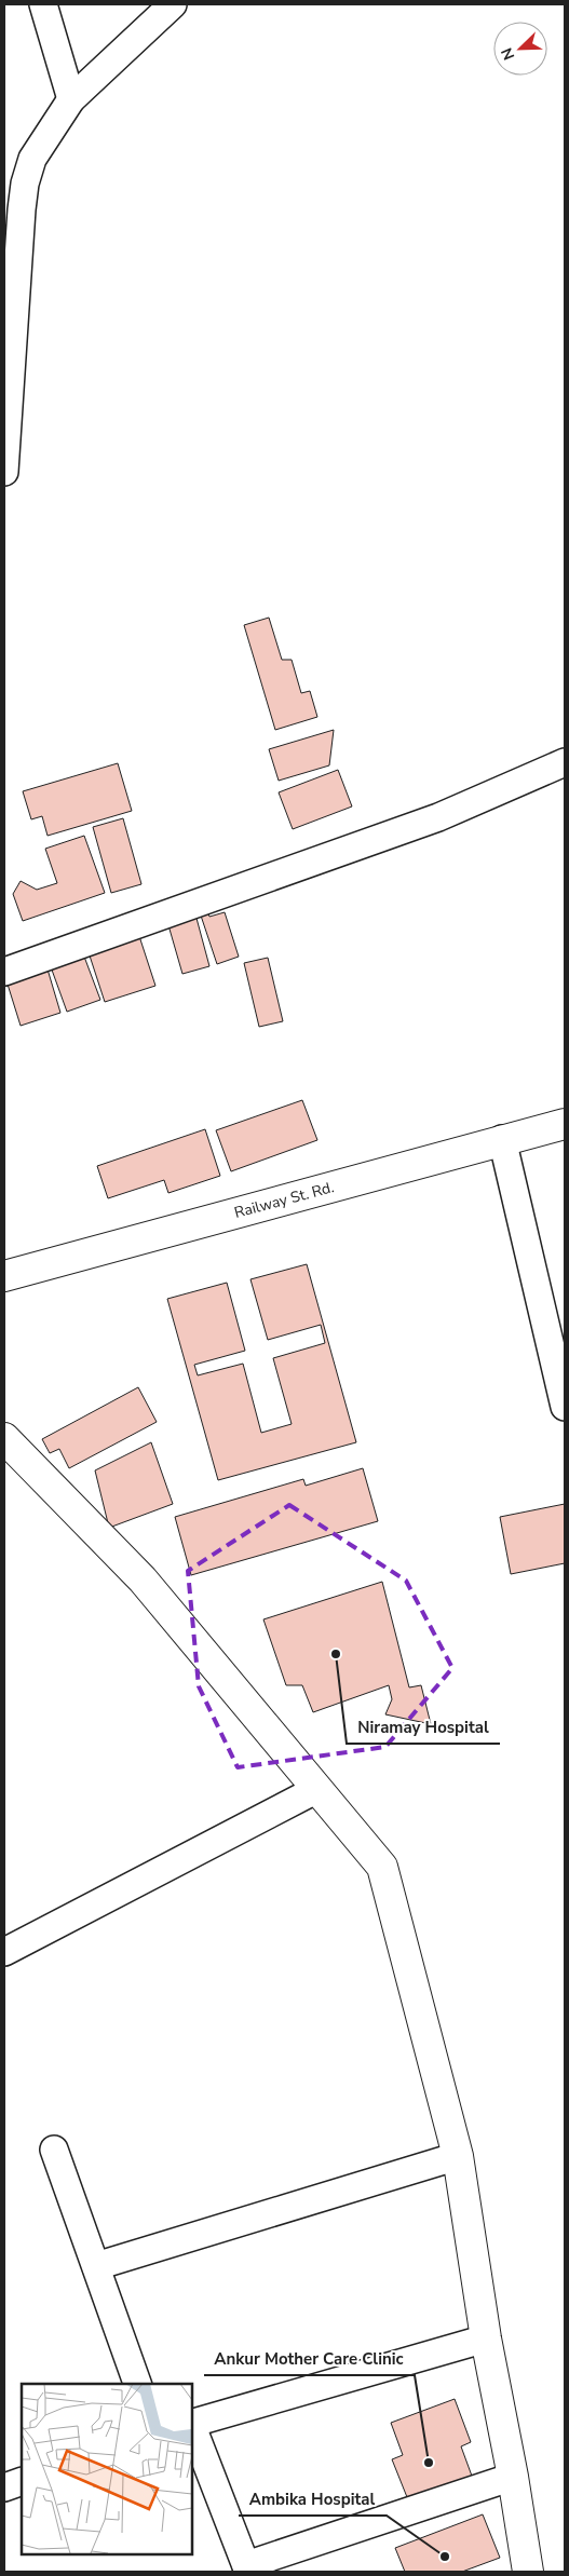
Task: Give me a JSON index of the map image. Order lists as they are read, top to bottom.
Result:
{
  "streets": {
    "street": ["Railway St. Rd."]
  },
  "places": ["Niramay Hospital", "Ankur Mother Care Clinic", "Ambika Hospital"],
  "north": "bottom left"
}
